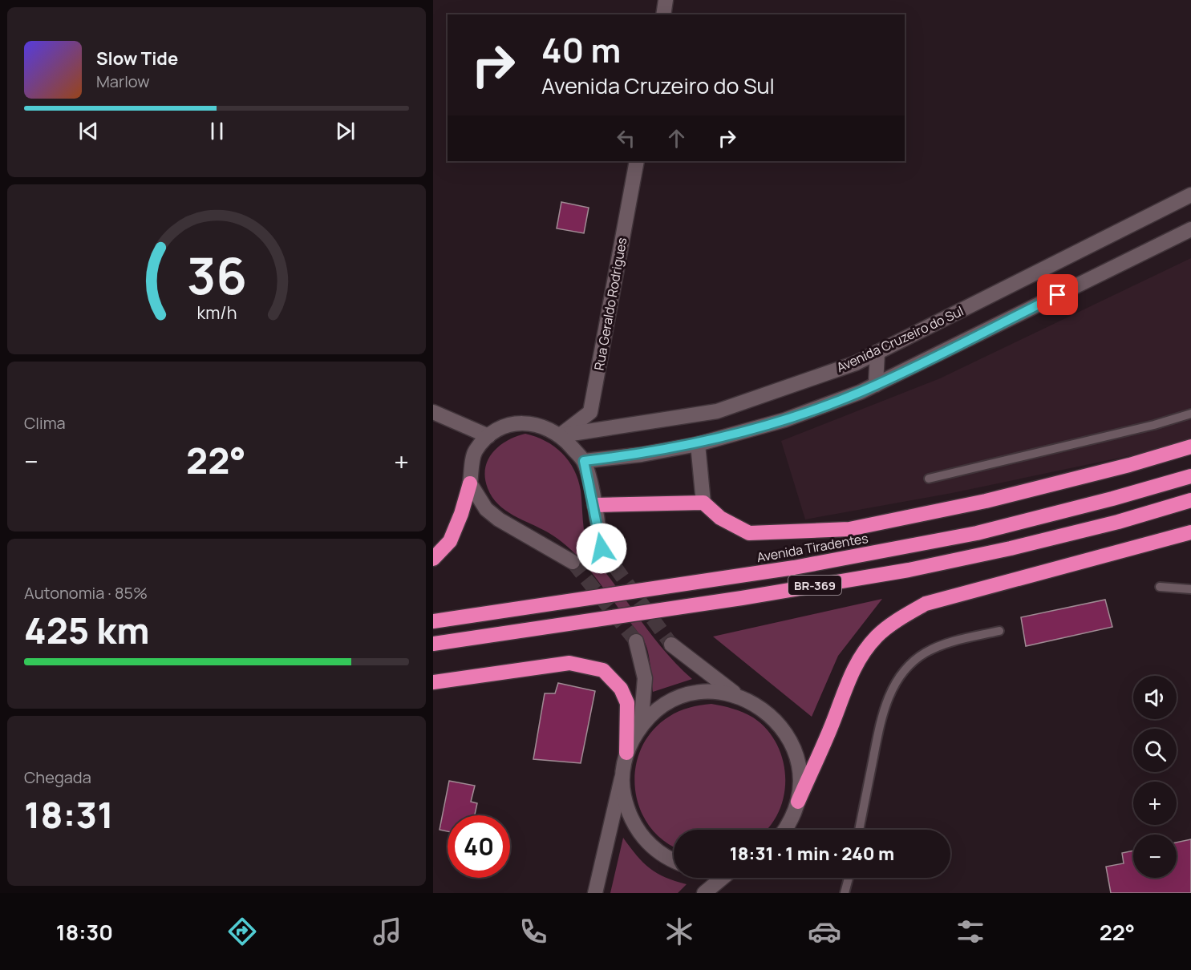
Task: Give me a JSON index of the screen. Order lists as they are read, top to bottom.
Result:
{
  "streets": {
    "highway": ["Avenida Tiradentes", "BR-369"],
    "street": ["Rua Geraldo Rodrigues", "Avenida Cruzeiro do Sul"]
  },
  "crossings": [
    ["Rua Geraldo Rodrigues", "Avenida Cruzeiro do Sul"]
  ],
  "page": {
    "turn": ["40 m", "Avenida Cruzeiro do Sul"],
    "song": ["Slow Tide", "Marlow"],
    "tile": [
      "Clima",
      ["Autonomia · 85%", "425 km"],
      ["Chegada", "18:31"]
    ],
    "heat": ["−", "22°", "+"],
    "map_buttons": ["+", "−"],
    "limit": "40",
    "trip": "18:31 · 1 min · 240 m",
    "tabs": ["18:30", "22°"],
    "gauge": ["36", "km/h"]
  }
}
